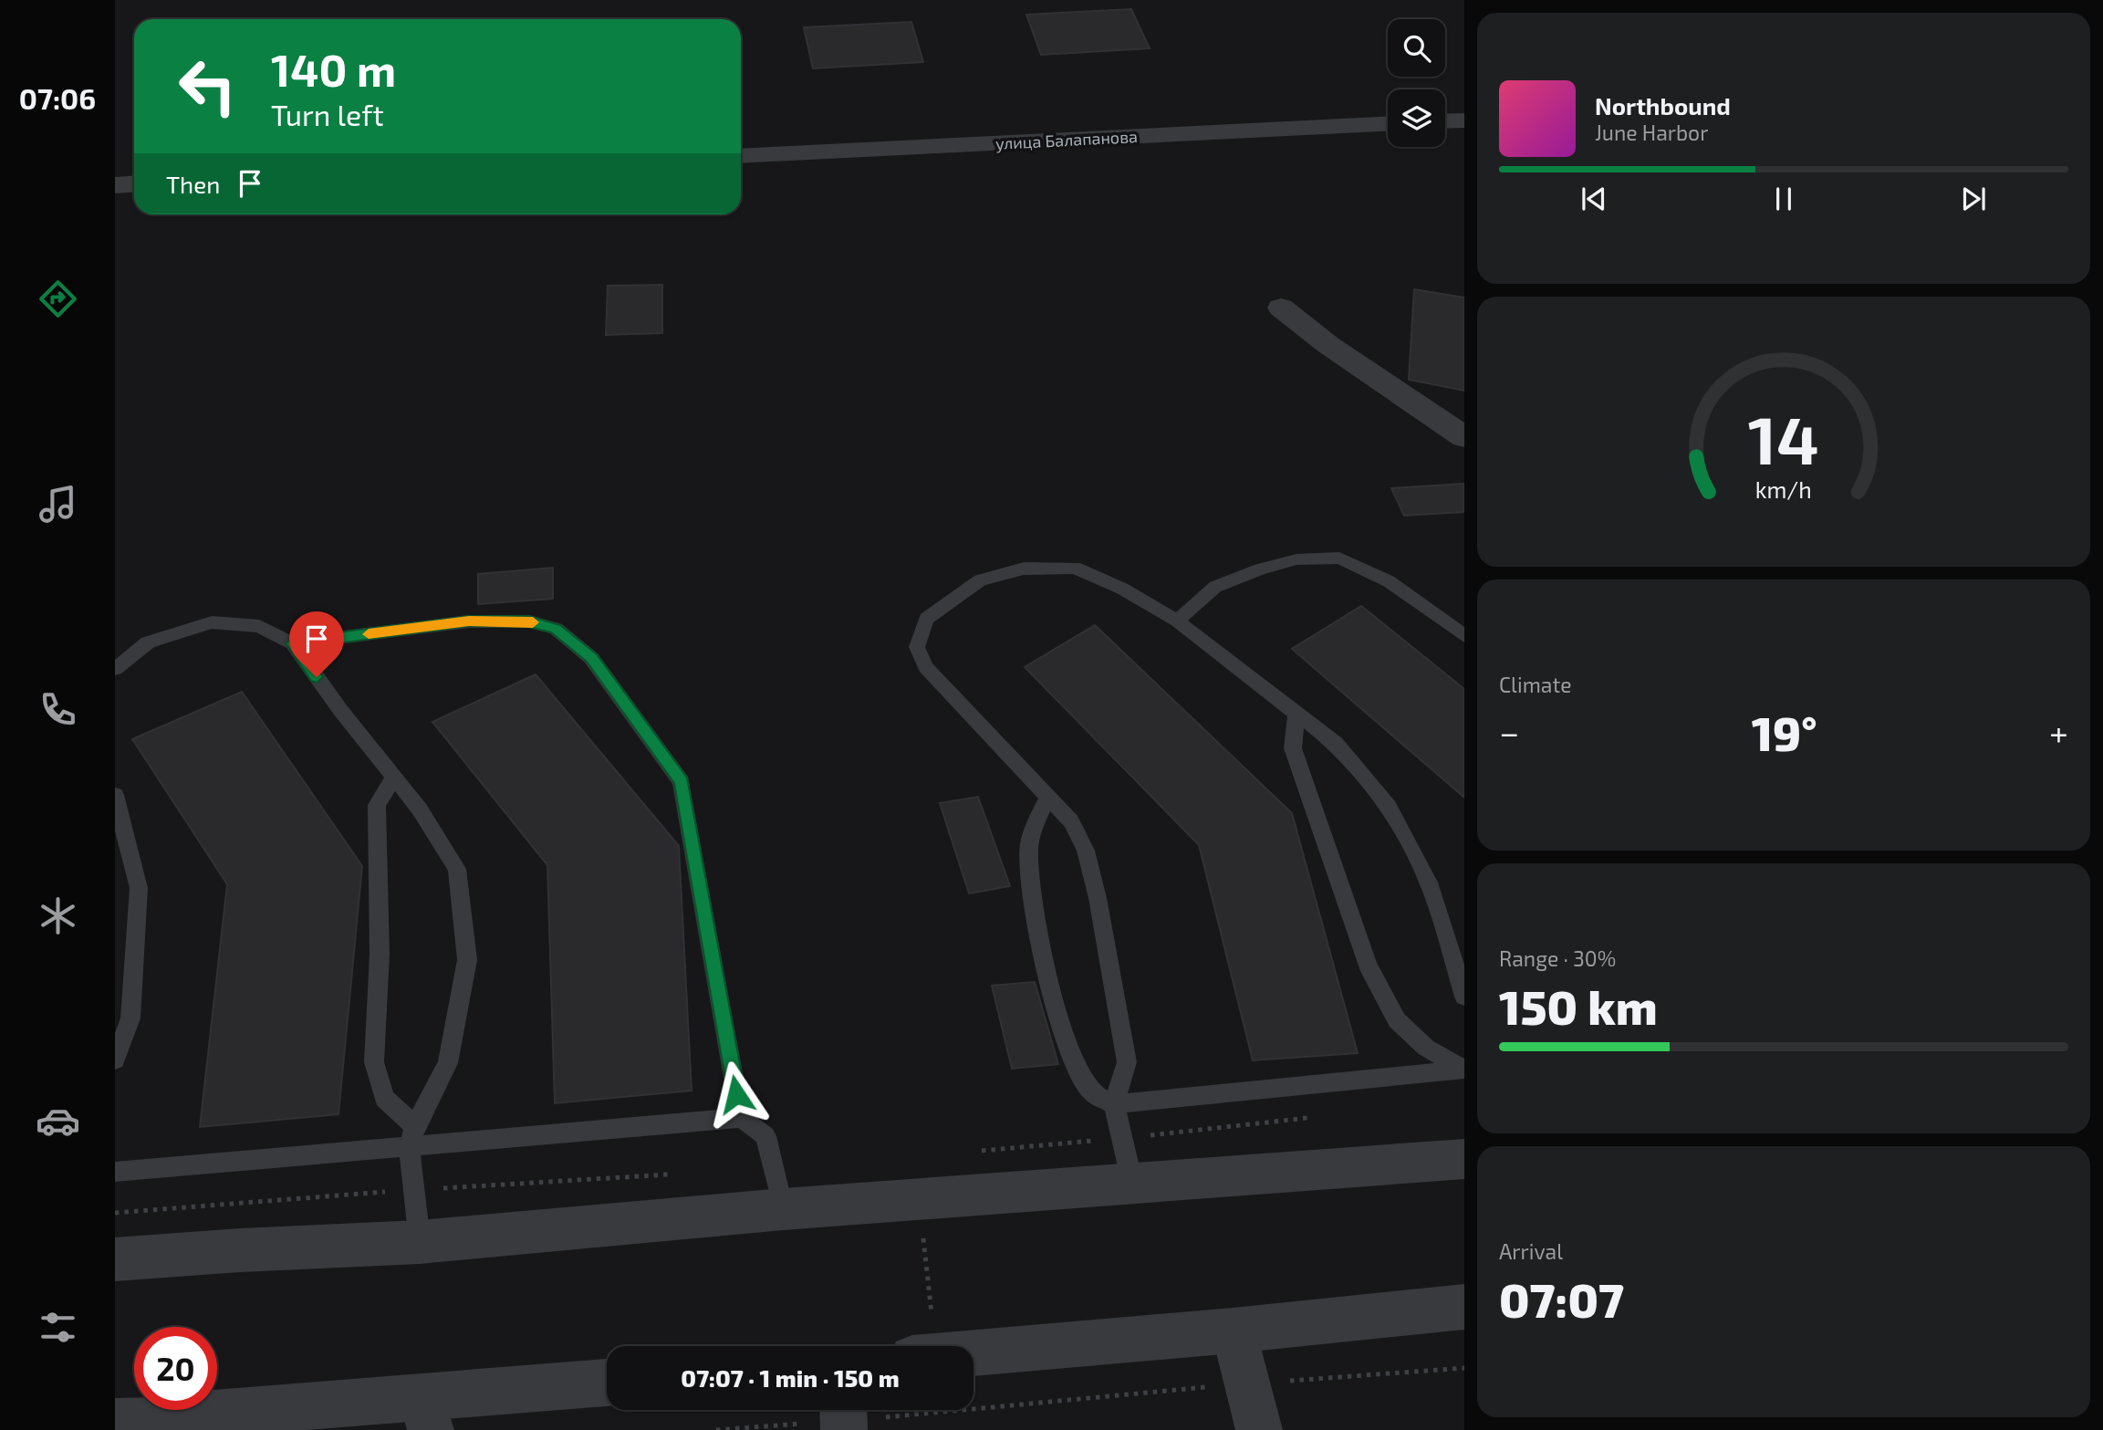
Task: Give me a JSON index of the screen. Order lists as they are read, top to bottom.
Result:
{
  "streets": {
    "street": ["улица Балапанова"]
  },
  "page": {
    "tabs": "07:06",
    "turn": ["140 m", "Turn left"],
    "song": ["Northbound", "June Harbor"],
    "then": "Then",
    "tile": [
      "Climate",
      ["Range · 30%", "150 km"],
      ["Arrival", "07:07"]
    ],
    "heat": ["−", "19°", "+"],
    "limit": "20",
    "trip": "07:07 · 1 min · 150 m",
    "gauge": ["14", "km/h"]
  }
}
